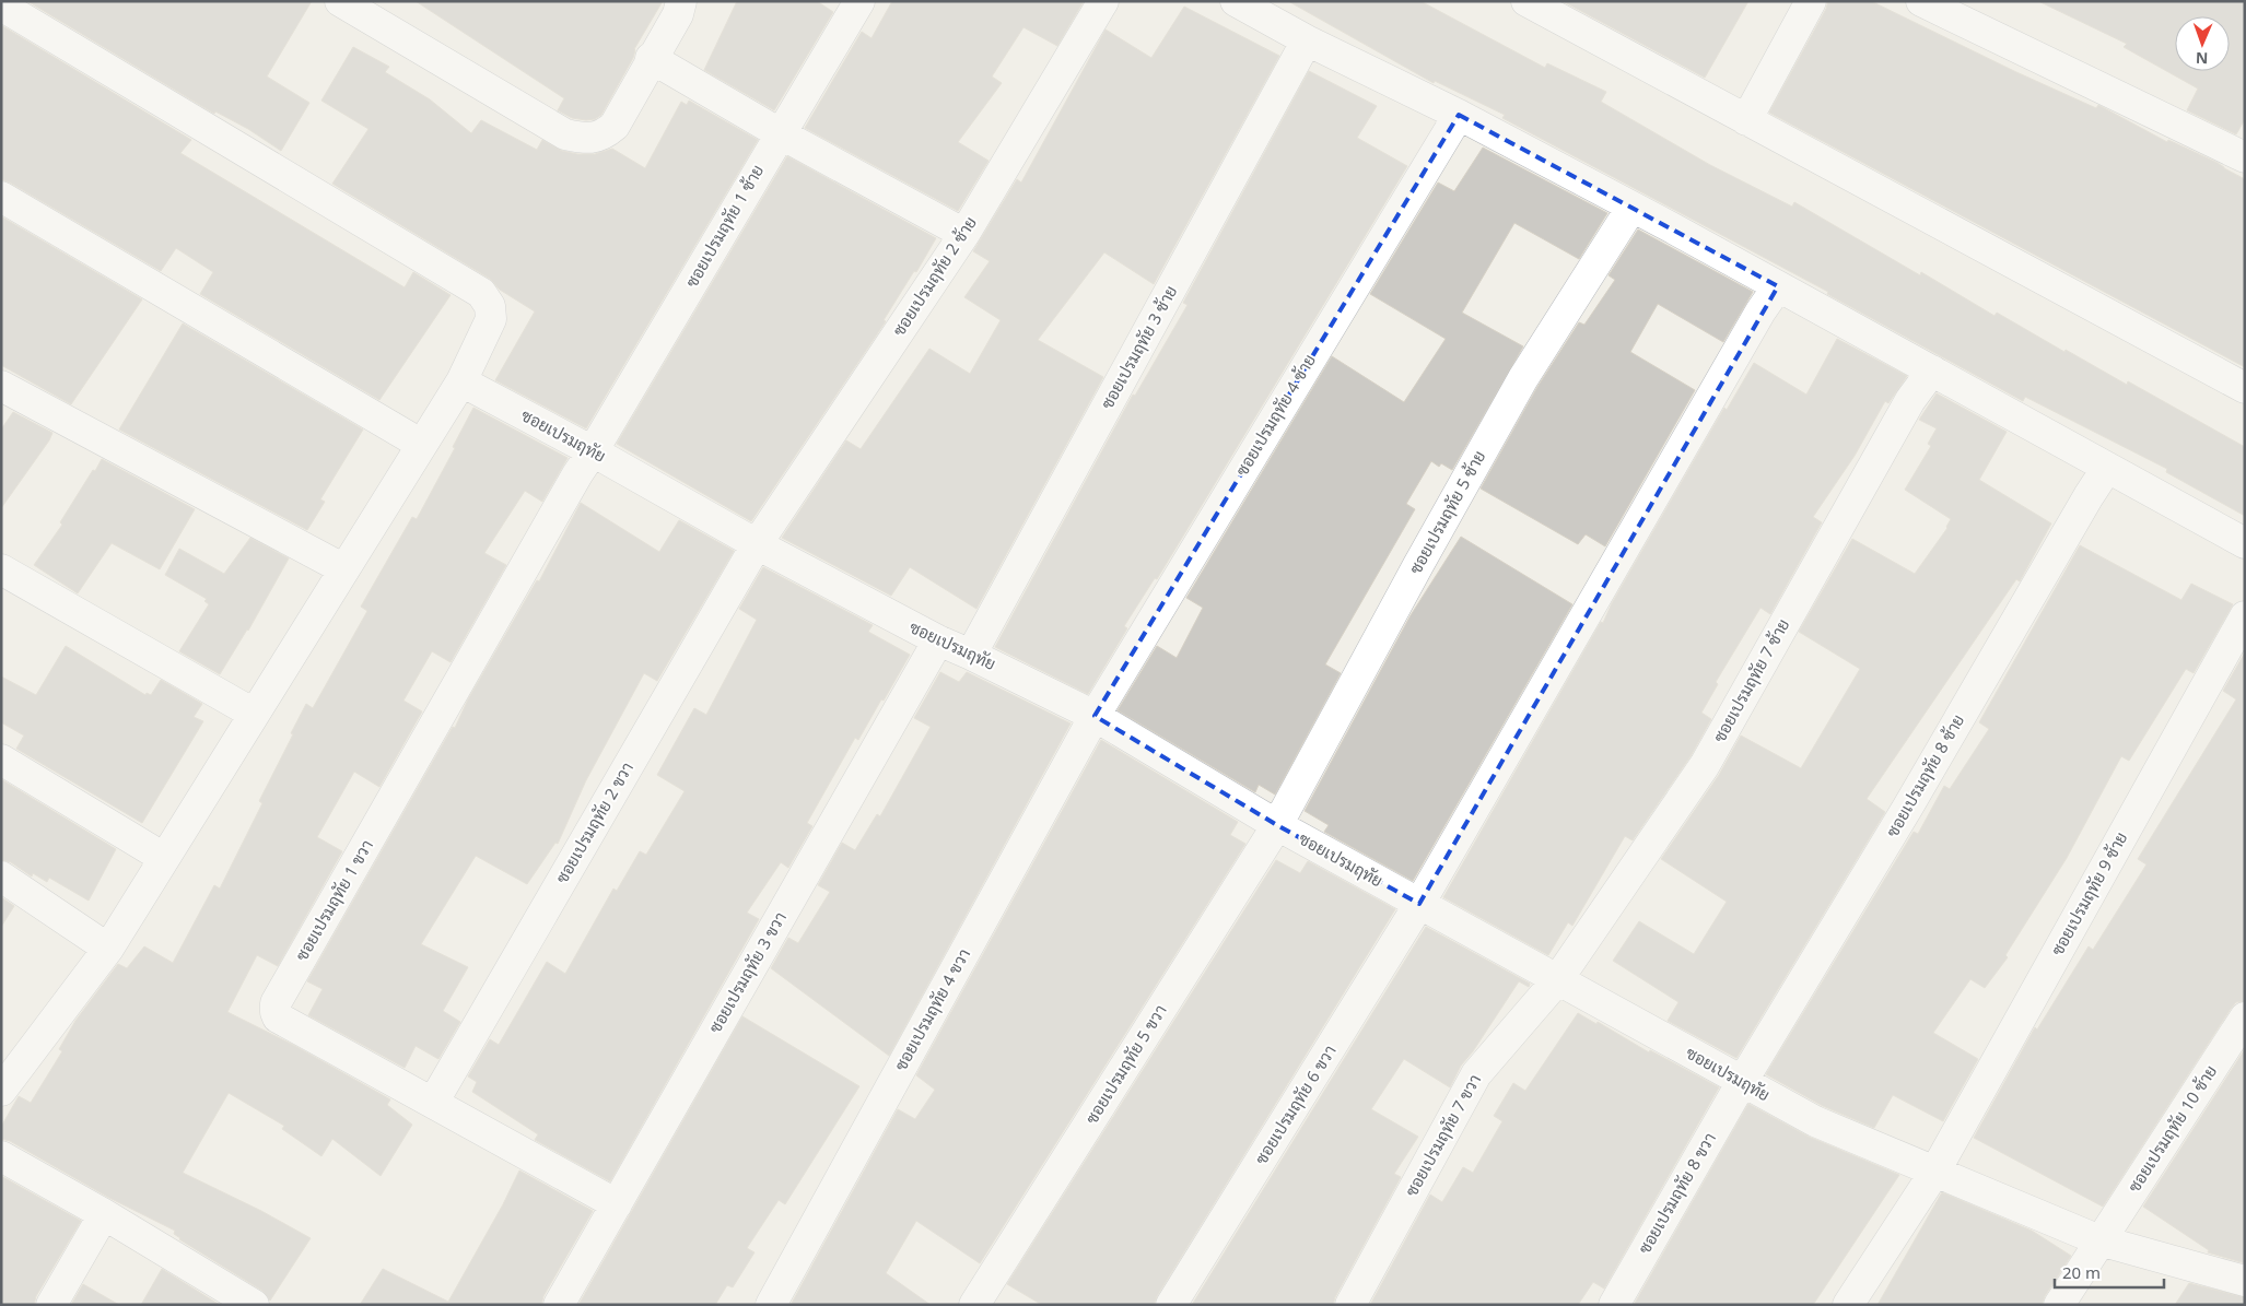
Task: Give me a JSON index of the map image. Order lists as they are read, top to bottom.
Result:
{
  "streets": {
    "street": [
      "ซอยเปรมฤทัย 1 ซ้าย",
      "ซอยเปรมฤทัย 2 ซ้าย",
      "ซอยเปรมฤทัย 3 ซ้าย",
      "ซอยเปรมฤทัย 4 ซ้าย",
      "ซอยเปรมฤทัย",
      "ซอยเปรมฤทัย 5 ซ้าย",
      "ซอยเปรมฤทัย 7 ซ้าย",
      "ซอยเปรมฤทัย 8 ซ้าย",
      "ซอยเปรมฤทัย 2 ขวา",
      "ซอยเปรมฤทัย 9 ซ้าย",
      "ซอยเปรมฤทัย 1 ขวา",
      "ซอยเปรมฤทัย 3 ขวา",
      "ซอยเปรมฤทัย 4 ขวา",
      "ซอยเปรมฤทัย 5 ขวา",
      "ซอยเปรมฤทัย 6 ขวา",
      "ซอยเปรมฤทัย 10 ซ้าย",
      "ซอยเปรมฤทัย 7 ขวา",
      "ซอยเปรมฤทัย 8 ขวา"
    ]
  },
  "crossings": [
    ["ซอยเปรมฤทัย 1 ซ้าย", "ซอยเปรมฤทัย"],
    ["ซอยเปรมฤทัย 1 ซ้าย", "ซอยเปรมฤทัย 1 ขวา"],
    ["ซอยเปรมฤทัย 2 ซ้าย", "ซอยเปรมฤทัย"],
    ["ซอยเปรมฤทัย 2 ซ้าย", "ซอยเปรมฤทัย 2 ขวา"],
    ["ซอยเปรมฤทัย 3 ซ้าย", "ซอยเปรมฤทัย"],
    ["ซอยเปรมฤทัย 4 ซ้าย", "ซอยเปรมฤทัย"],
    ["ซอยเปรมฤทัย 4 ซ้าย", "ซอยเปรมฤทัย 4 ขวา"],
    ["ซอยเปรมฤทัย", "ซอยเปรมฤทัย 5 ซ้าย"],
    ["ซอยเปรมฤทัย", "ซอยเปรมฤทัย 7 ซ้าย"],
    ["ซอยเปรมฤทัย", "ซอยเปรมฤทัย 8 ซ้าย"],
    ["ซอยเปรมฤทัย", "ซอยเปรมฤทัย 2 ขวา"],
    ["ซอยเปรมฤทัย", "ซอยเปรมฤทัย 9 ซ้าย"],
    ["ซอยเปรมฤทัย", "ซอยเปรมฤทัย 1 ขวา"],
    ["ซอยเปรมฤทัย", "ซอยเปรมฤทัย 3 ขวา"],
    ["ซอยเปรมฤทัย", "ซอยเปรมฤทัย 4 ขวา"],
    ["ซอยเปรมฤทัย", "ซอยเปรมฤทัย 5 ขวา"],
    ["ซอยเปรมฤทัย", "ซอยเปรมฤทัย 6 ขวา"],
    ["ซอยเปรมฤทัย", "ซอยเปรมฤทัย 10 ซ้าย"],
    ["ซอยเปรมฤทัย", "ซอยเปรมฤทัย 7 ขวา"],
    ["ซอยเปรมฤทัย", "ซอยเปรมฤทัย 8 ขวา"],
    ["ซอยเปรมฤทัย 5 ซ้าย", "ซอยเปรมฤทัย 5 ขวา"],
    ["ซอยเปรมฤทัย 7 ซ้าย", "ซอยเปรมฤทัย 7 ขวา"],
    ["ซอยเปรมฤทัย 8 ซ้าย", "ซอยเปรมฤทัย 8 ขวา"],
    ["ซอยเปรมฤทัย 2 ขวา", "ซอยเปรมฤทัย 1 ขวา"],
    ["ซอยเปรมฤทัย 1 ขวา", "ซอยเปรมฤทัย 3 ขวา"]
  ],
  "scale_bar": "20 m",
  "north": "bottom"
}
